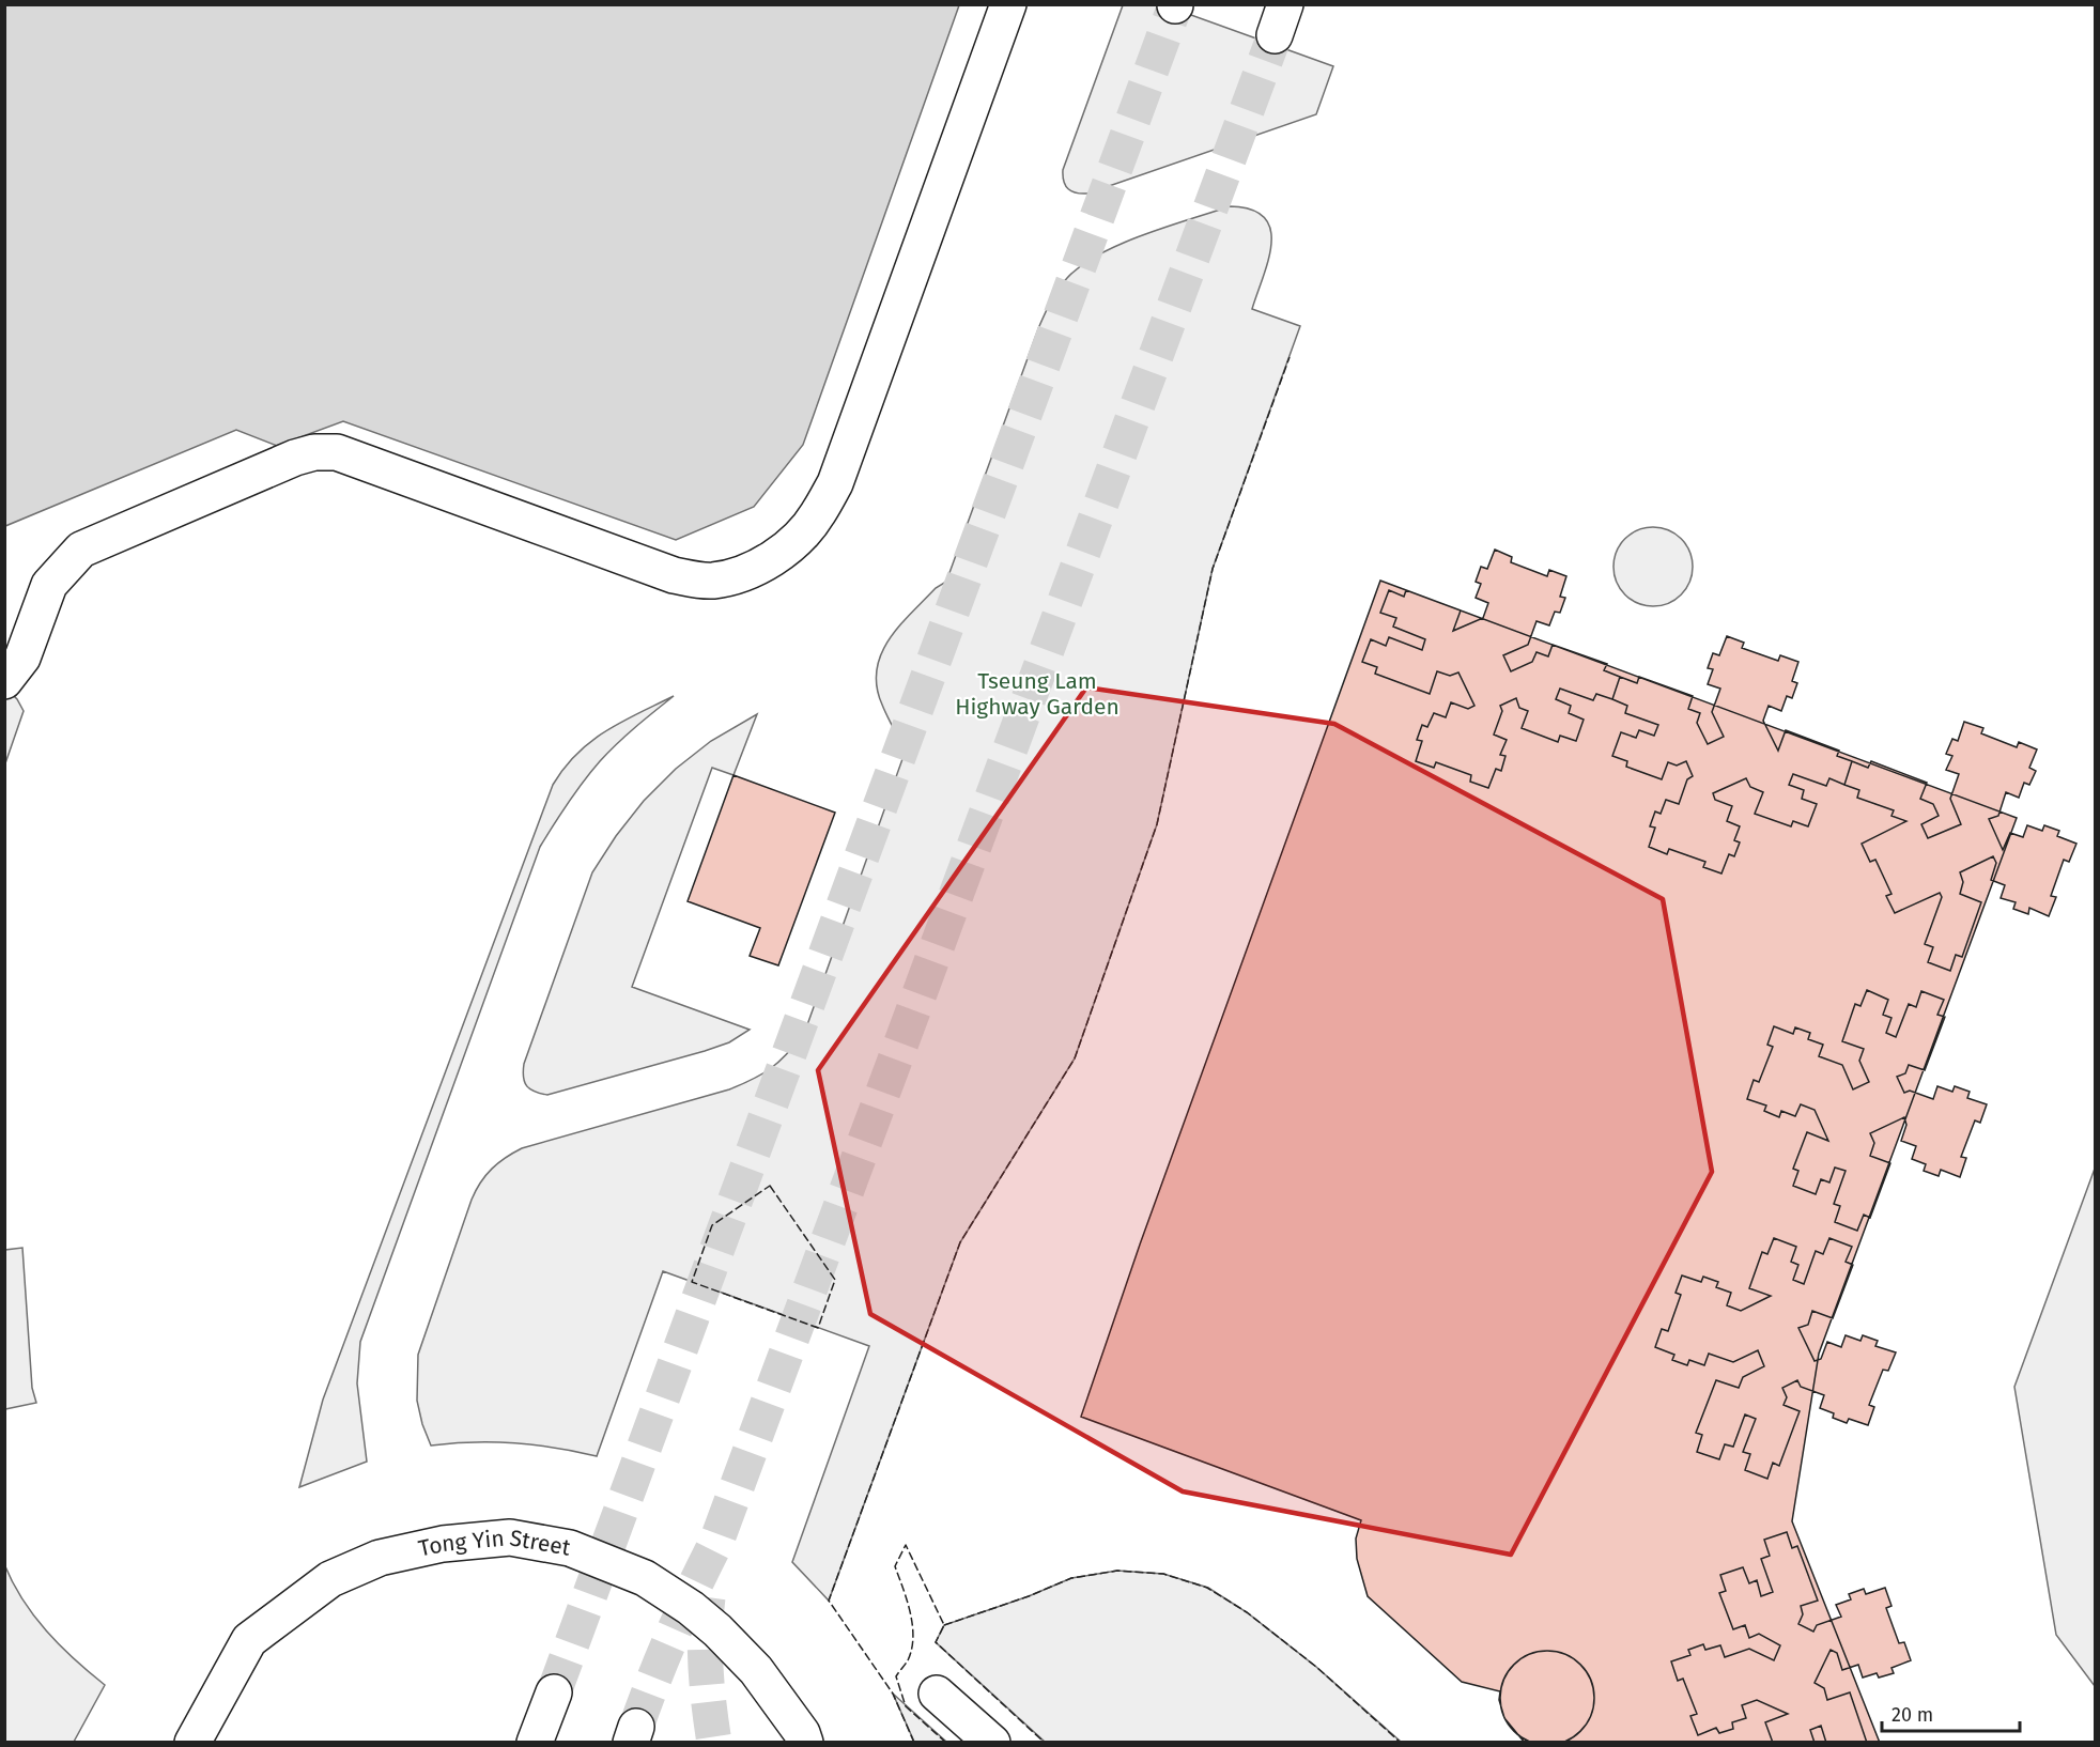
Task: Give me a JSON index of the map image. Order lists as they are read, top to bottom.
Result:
{
  "streets": {
    "street": ["Tong Yin Street"]
  },
  "parks": ["Tseung Lam Highway Garden"],
  "scale_bar": "20 m"
}
